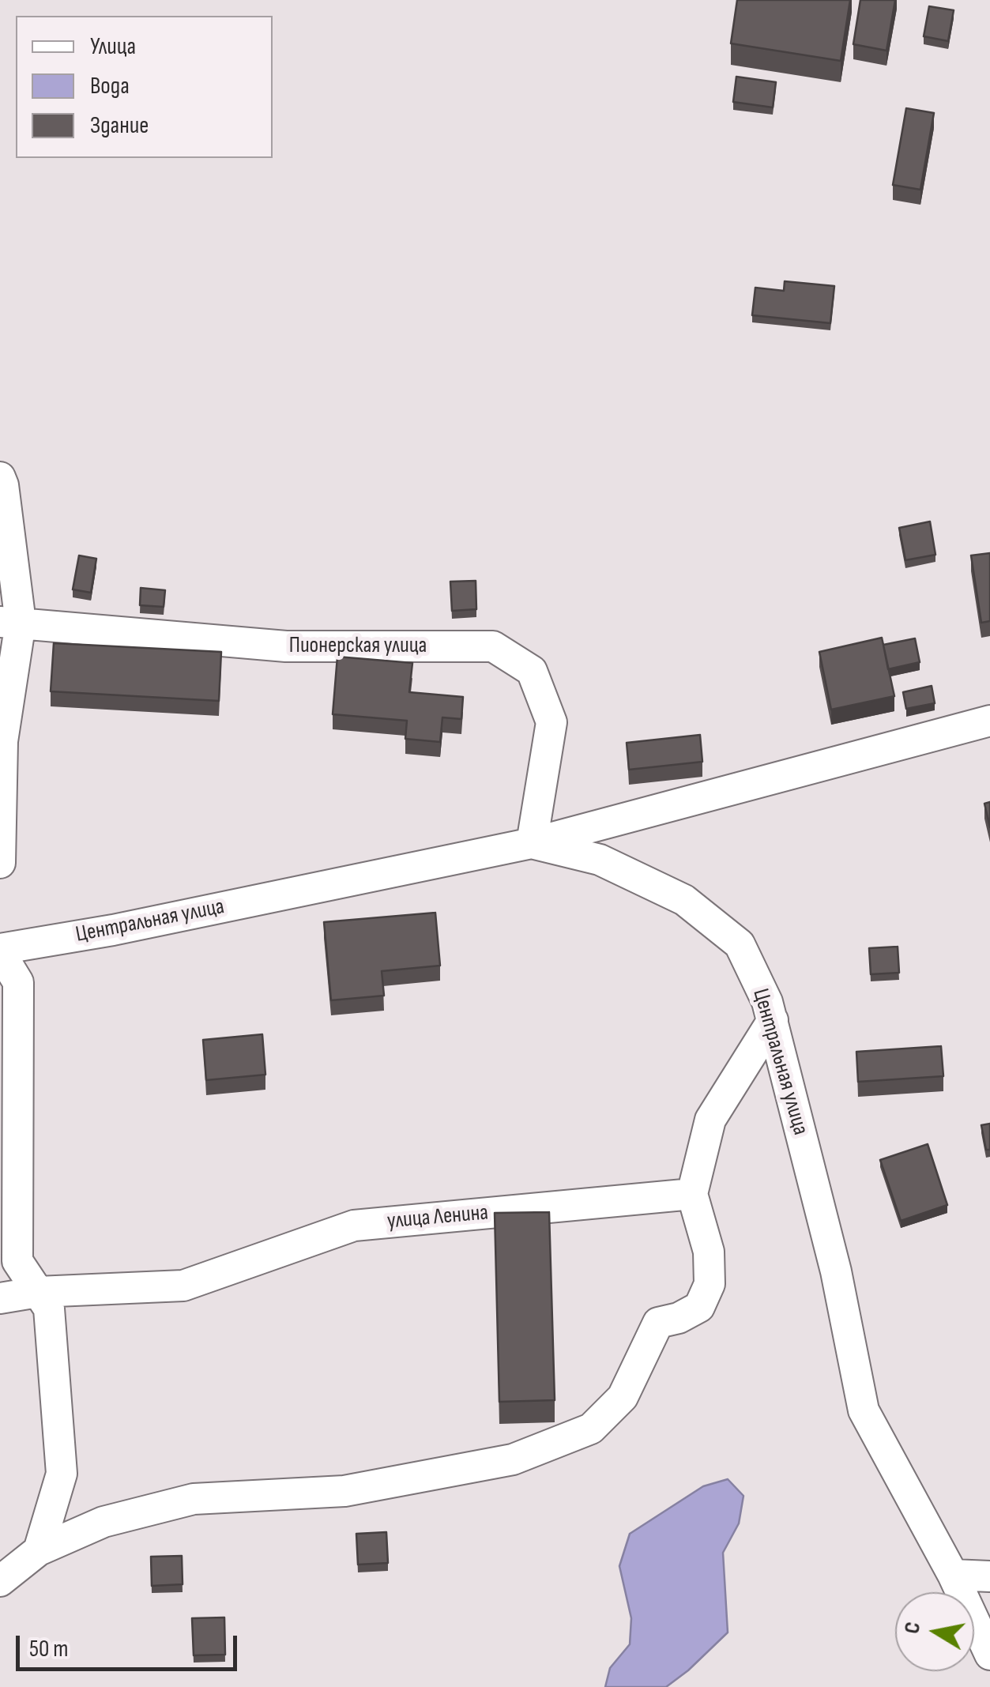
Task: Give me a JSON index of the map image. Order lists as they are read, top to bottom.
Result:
{
  "streets": {
    "street": ["Пионерская улица", "Центральная улица", "улица Ленина"]
  },
  "crossings": [
    ["Пионерская улица", "Центральная улица"]
  ],
  "legend": ["Улица", "Вода", "Здание"],
  "scale_bar": "50 m",
  "north": "left"
}
